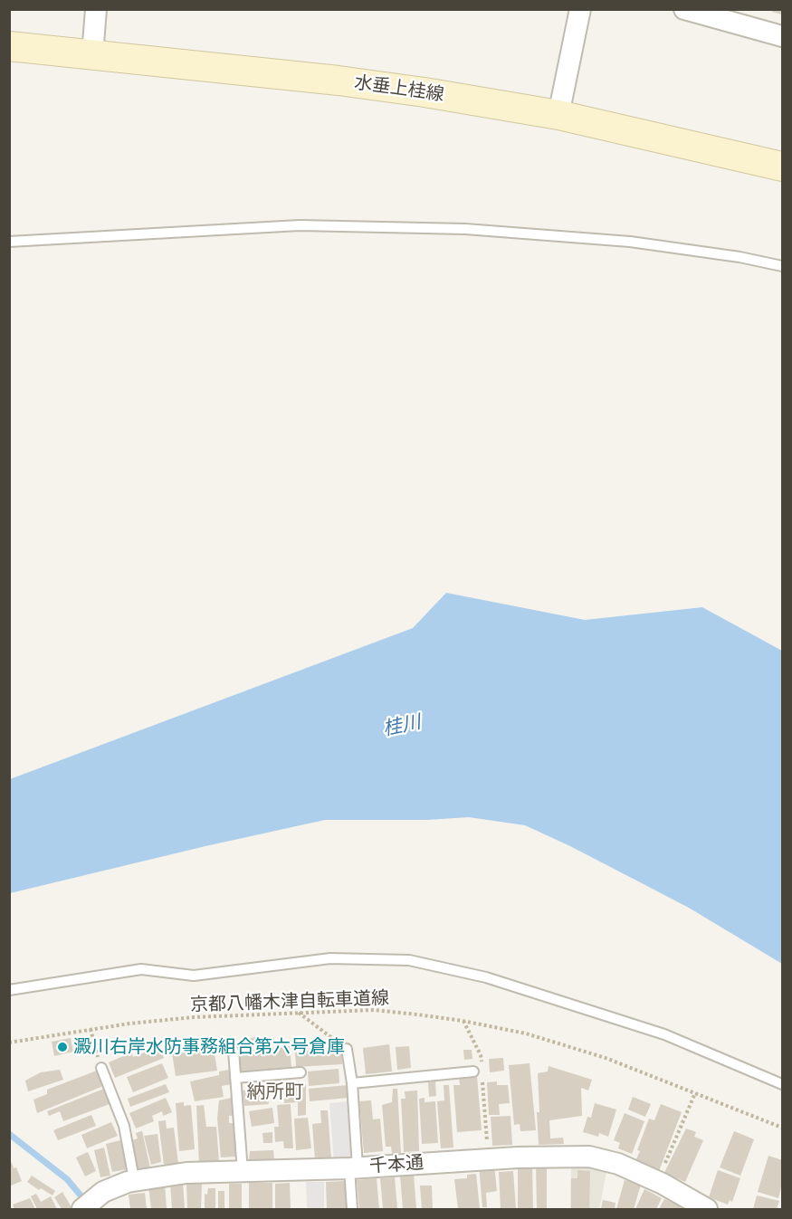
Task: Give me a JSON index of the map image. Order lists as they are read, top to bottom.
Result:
{
  "streets": {
    "main road": ["水垂上桂線"],
    "street": ["千本通"],
    "path": ["京都八幡木津自転車道線"]
  },
  "districts": ["納所町"],
  "water": ["桂川"],
  "places": ["澱川右岸水防事務組合第六号倉庫"]
}
